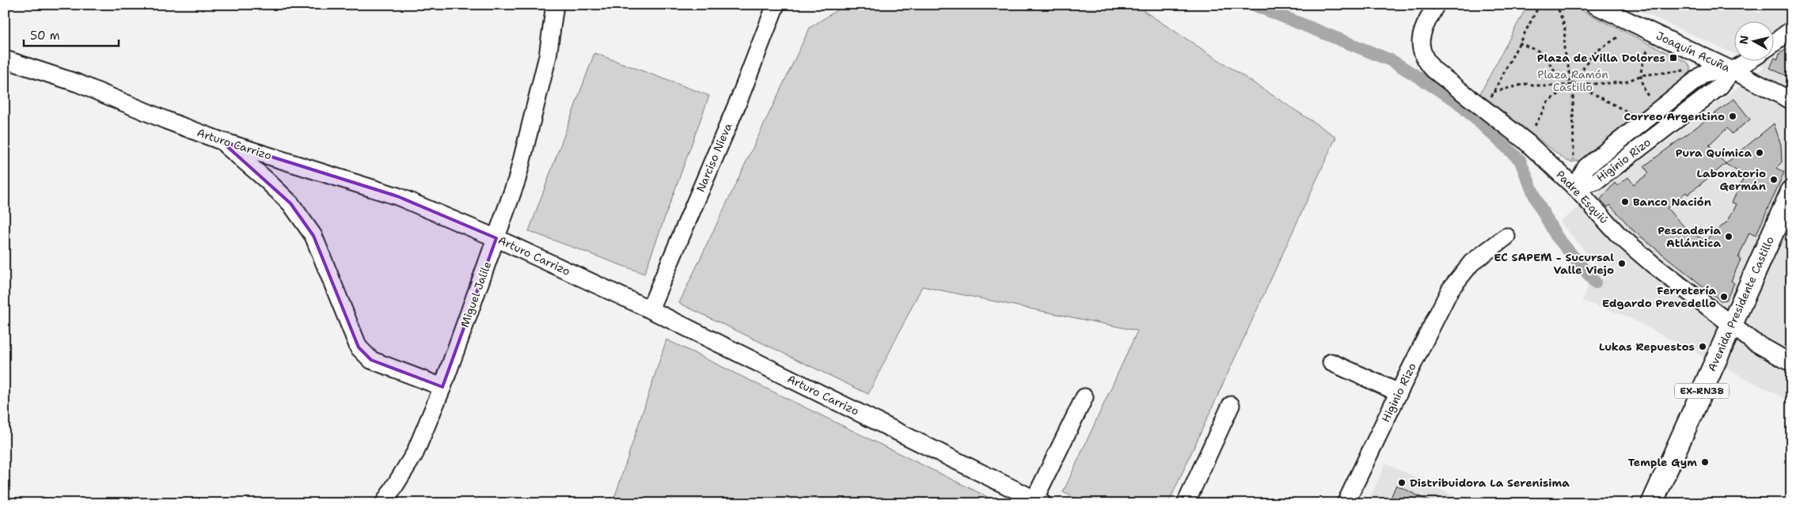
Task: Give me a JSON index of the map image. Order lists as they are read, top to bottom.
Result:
{
  "streets": {
    "main road": ["Avenida Presidente Castillo", "EX-RN38"],
    "street": [
      "Joaquín Acuña",
      "Arturo Carrizo",
      "Narciso Nieva",
      "Higinio Rizo",
      "Padre Esquiú",
      "Miguel Jalile"
    ]
  },
  "crossings": [
    ["Joaquín Acuña", "Higinio Rizo"],
    ["Arturo Carrizo", "Narciso Nieva"],
    ["Arturo Carrizo", "Miguel Jalile"],
    ["Higinio Rizo", "Padre Esquiú"],
    ["Padre Esquiú", "Avenida Presidente Castillo"]
  ],
  "parks": ["Plaza Ramón Castillo"],
  "places": {
    "transit": ["Plaza de Villa Dolores"],
    "other": [
      "Correo Argentino",
      "Pura Química",
      "Laboratorio Germán",
      "Banco Nación",
      "Pescaderia Atlántica",
      "EC SAPEM - Sucursal Valle Viejo",
      "Ferretería Edgardo Prevedello",
      "Lukas Repuestos",
      "Temple Gym",
      "Distribuidora La Serenisima"
    ]
  },
  "scale_bar": "50 m",
  "north": "left"
}
